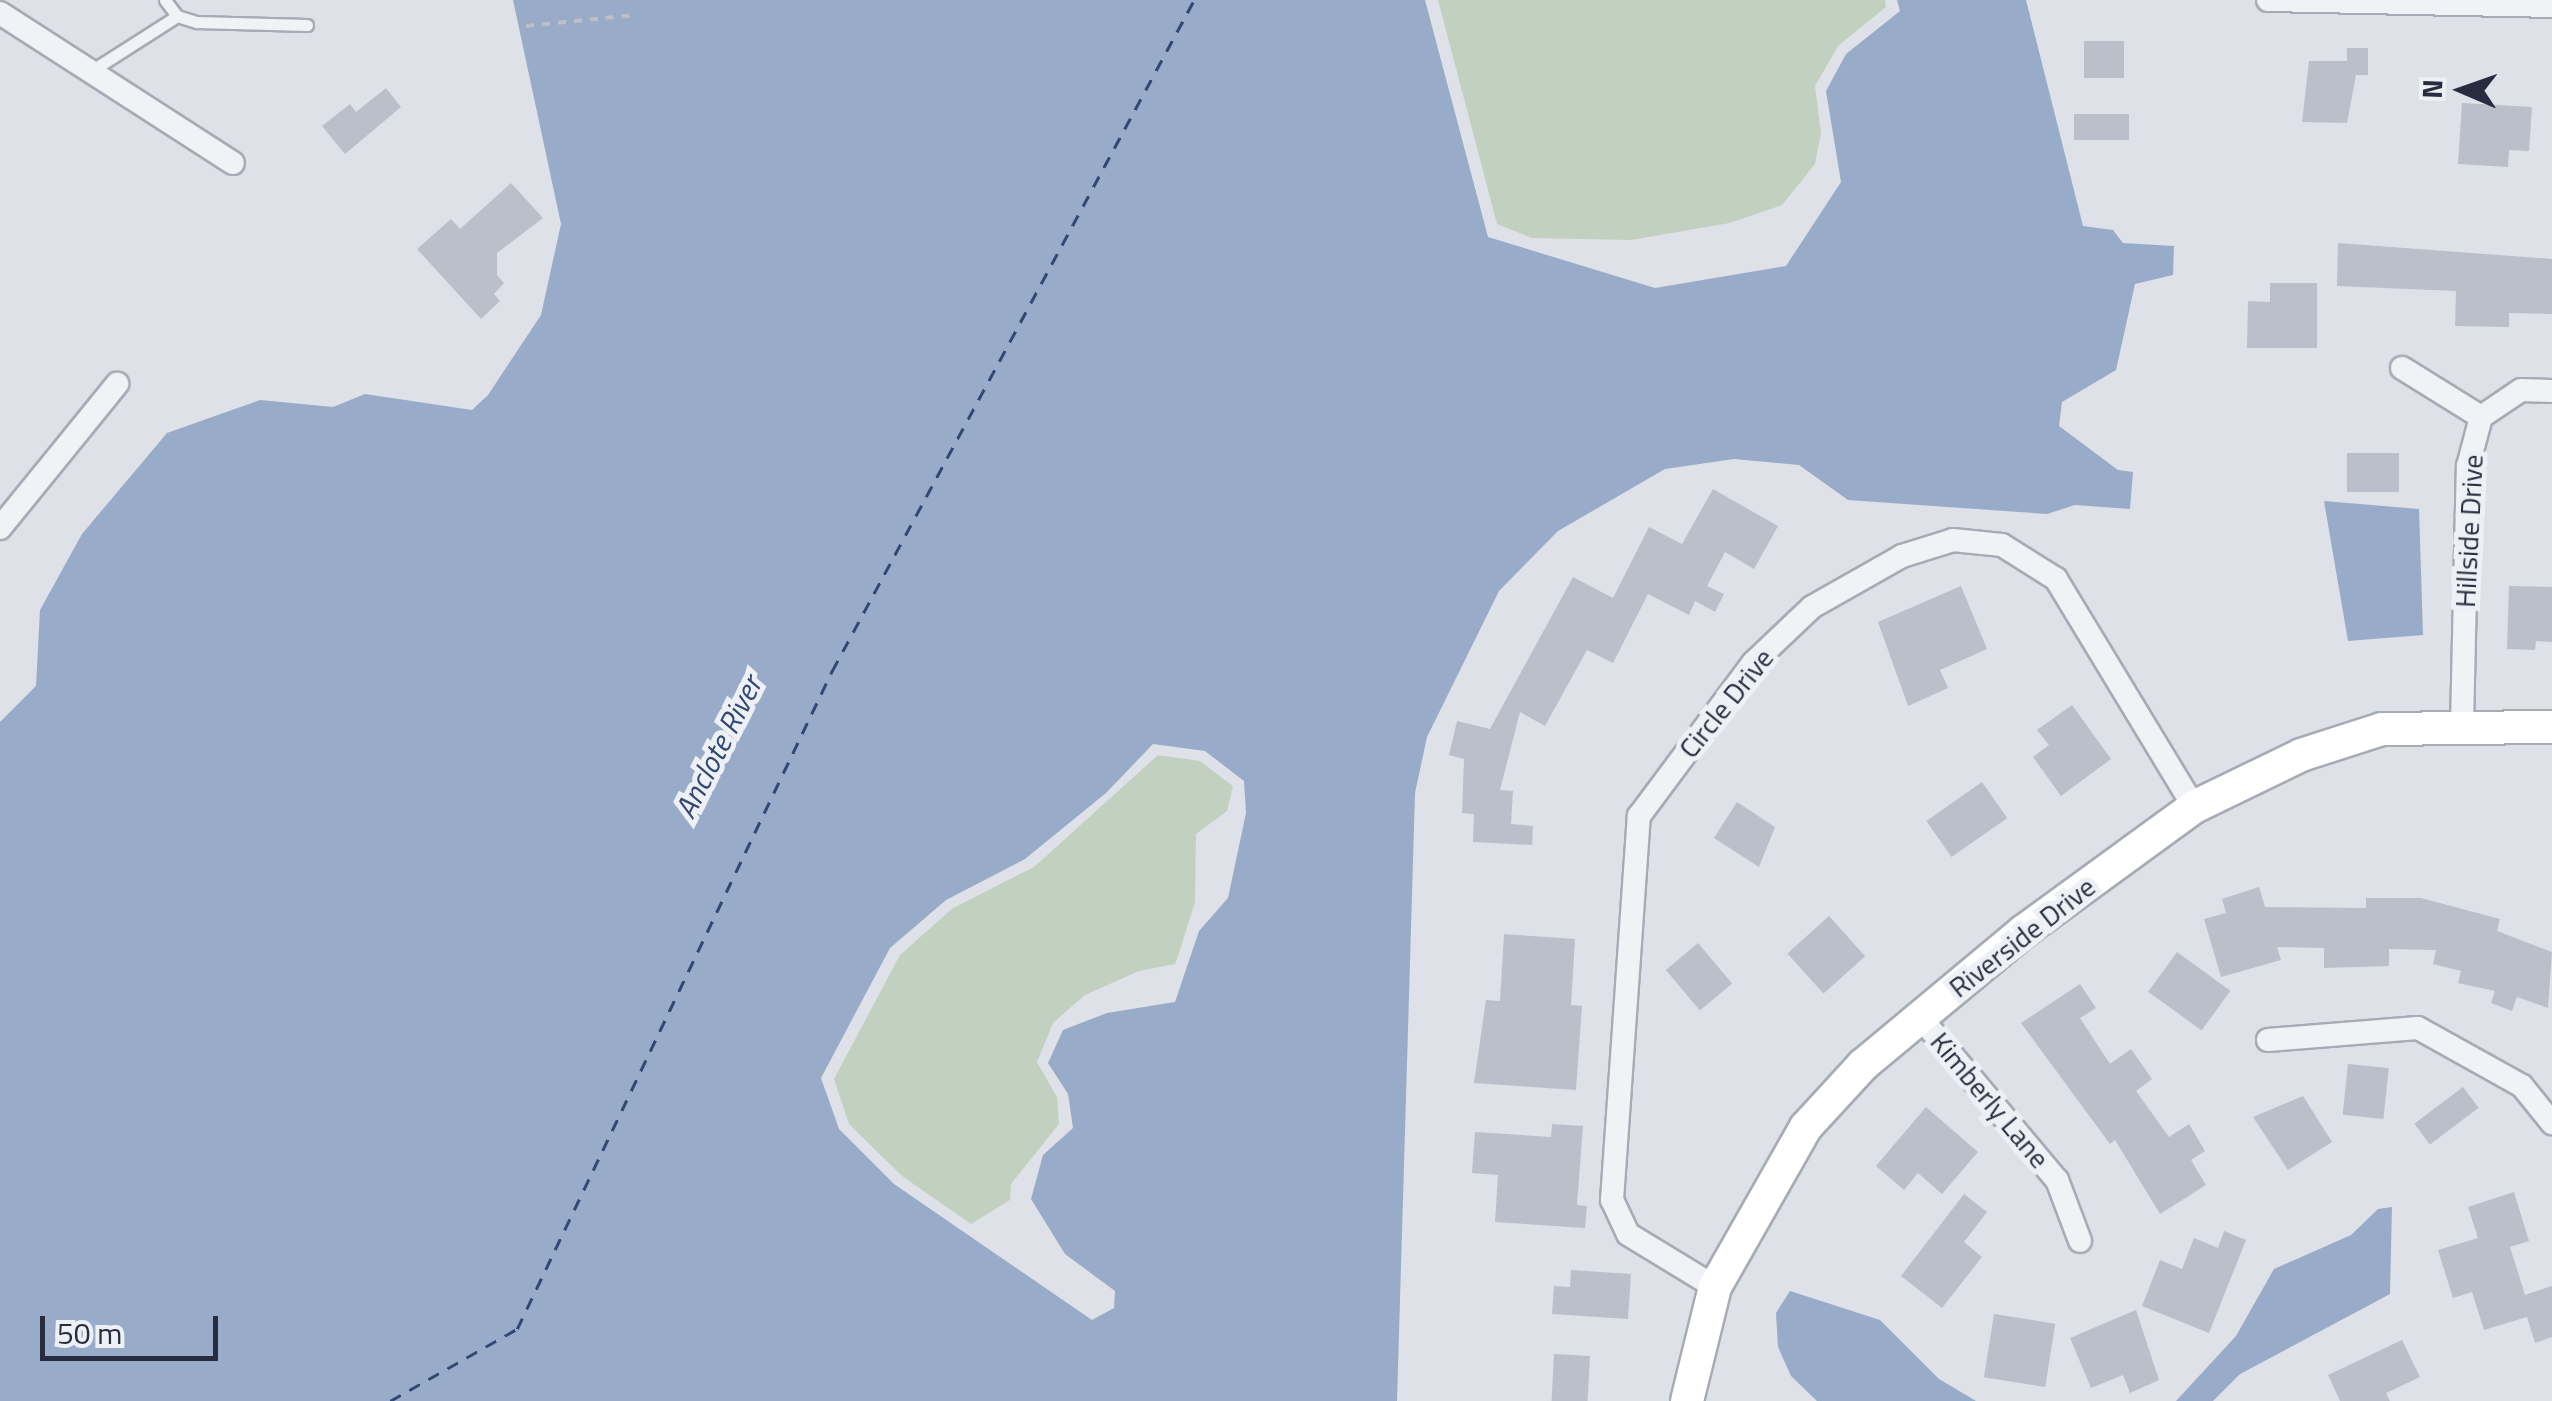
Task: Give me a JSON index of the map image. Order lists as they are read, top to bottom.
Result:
{
  "streets": {
    "street": [
      "Hillside Drive",
      "Circle Drive",
      "Riverside Drive",
      "Kimberly Lane"
    ]
  },
  "crossings": [
    ["Hillside Drive", "Riverside Drive"],
    ["Circle Drive", "Riverside Drive"],
    ["Riverside Drive", "Kimberly Lane"]
  ],
  "water": ["Anclote River"],
  "scale_bar": "50 m",
  "north": "left"
}
